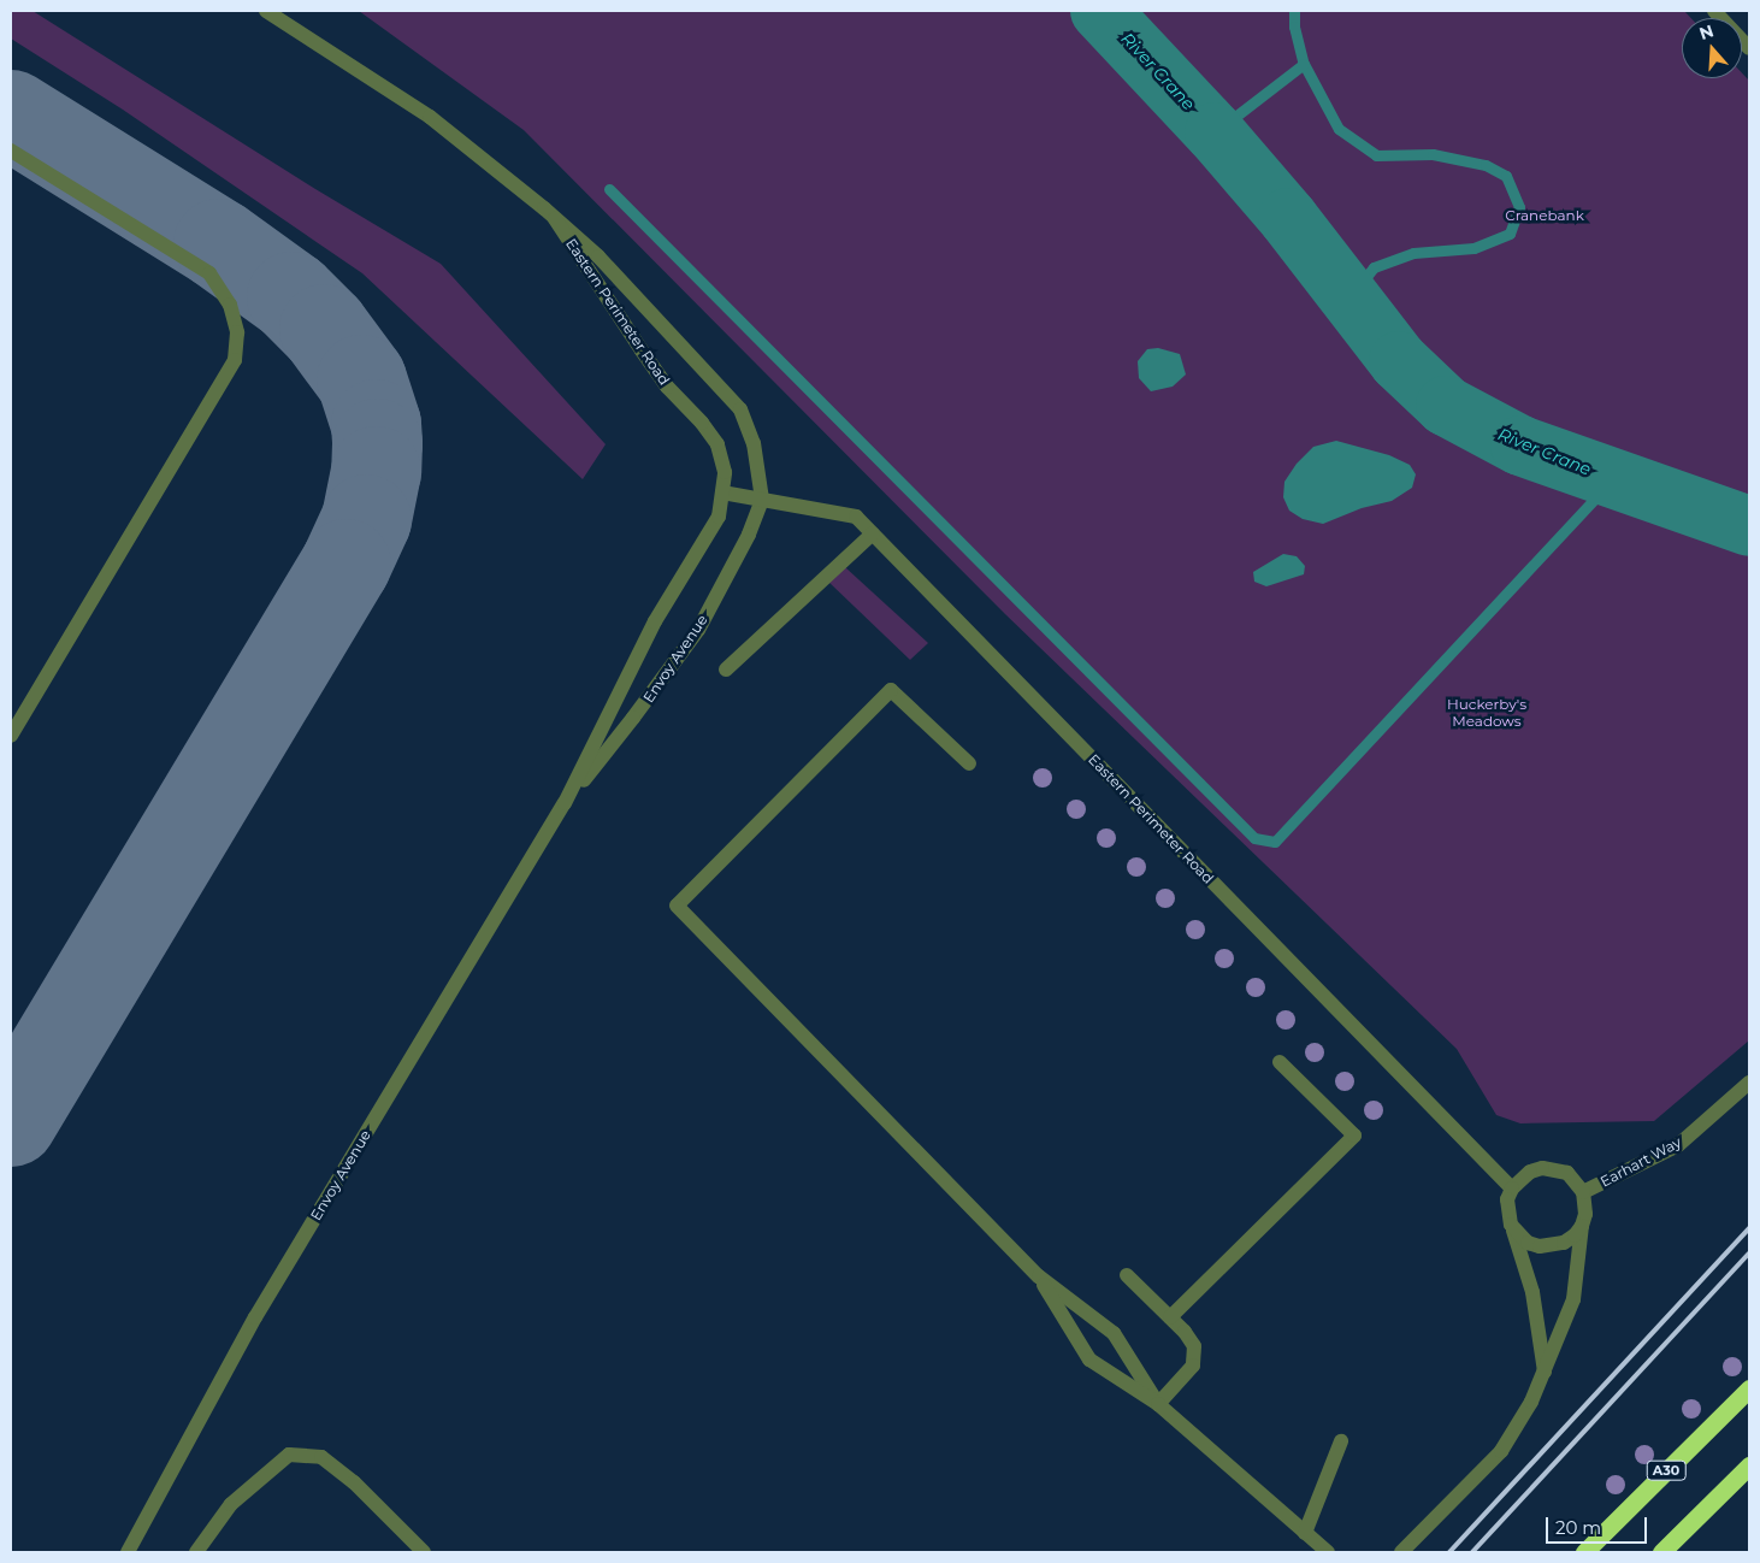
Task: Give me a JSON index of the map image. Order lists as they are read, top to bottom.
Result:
{
  "streets": {
    "highway": ["A30"],
    "street": ["Eastern Perimeter Road", "Envoy Avenue", "Earhart Way"]
  },
  "crossings": [
    ["Eastern Perimeter Road", "Envoy Avenue"],
    ["Eastern Perimeter Road", "Earhart Way"]
  ],
  "water": ["River Crane"],
  "parks": ["Cranebank", "Huckerby's Meadows"],
  "scale_bar": "20 m",
  "north": "top"
}
